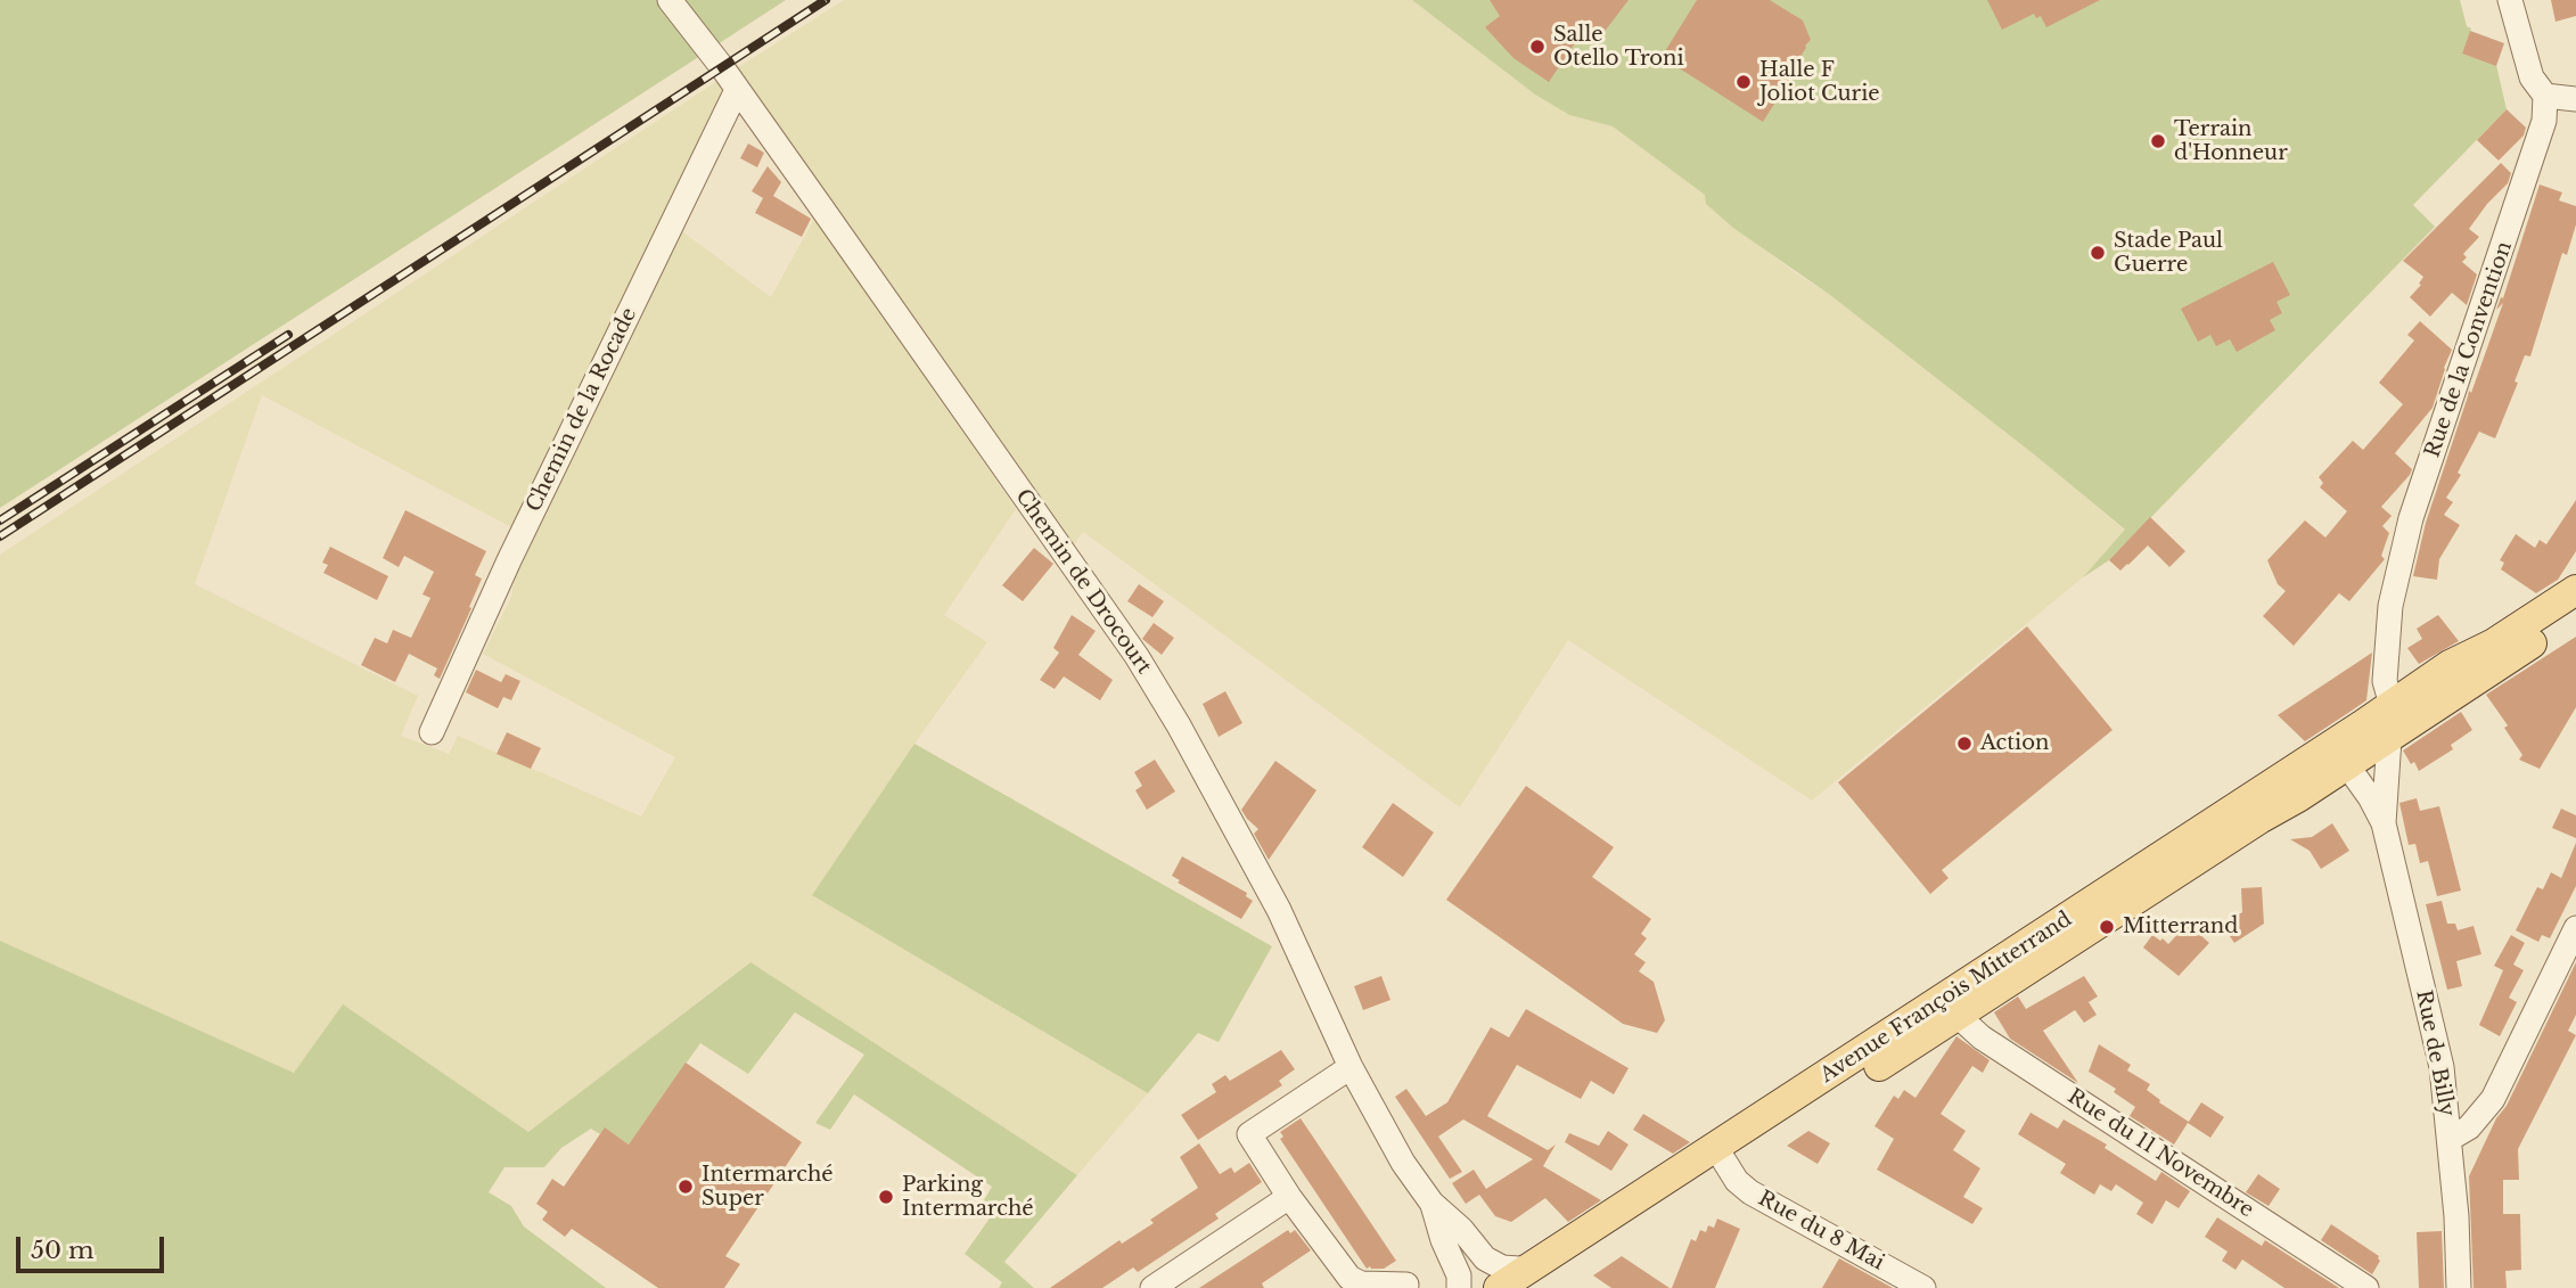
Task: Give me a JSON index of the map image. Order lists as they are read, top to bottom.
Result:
{
  "streets": {
    "main road": ["Avenue François Mitterrand"],
    "street": [
      "Rue de la Convention",
      "Chemin de la Rocade",
      "Chemin de Drocourt",
      "Rue de Billy",
      "Rue du 11 Novembre",
      "Rue du 8 Mai"
    ]
  },
  "crossings": [
    ["Rue de la Convention", "Avenue François Mitterrand"],
    ["Chemin de la Rocade", "Chemin de Drocourt"],
    ["Avenue François Mitterrand", "Rue de Billy"],
    ["Avenue François Mitterrand", "Rue du 11 Novembre"],
    ["Avenue François Mitterrand", "Rue du 8 Mai"]
  ],
  "places": [
    "Salle Otello Troni",
    "Halle F Joliot Curie",
    "Terrain d'Honneur",
    "Stade Paul Guerre",
    "Action",
    "Mitterrand",
    "Intermarché Super",
    "Parking Intermarché"
  ],
  "scale_bar": "50 m"
}
